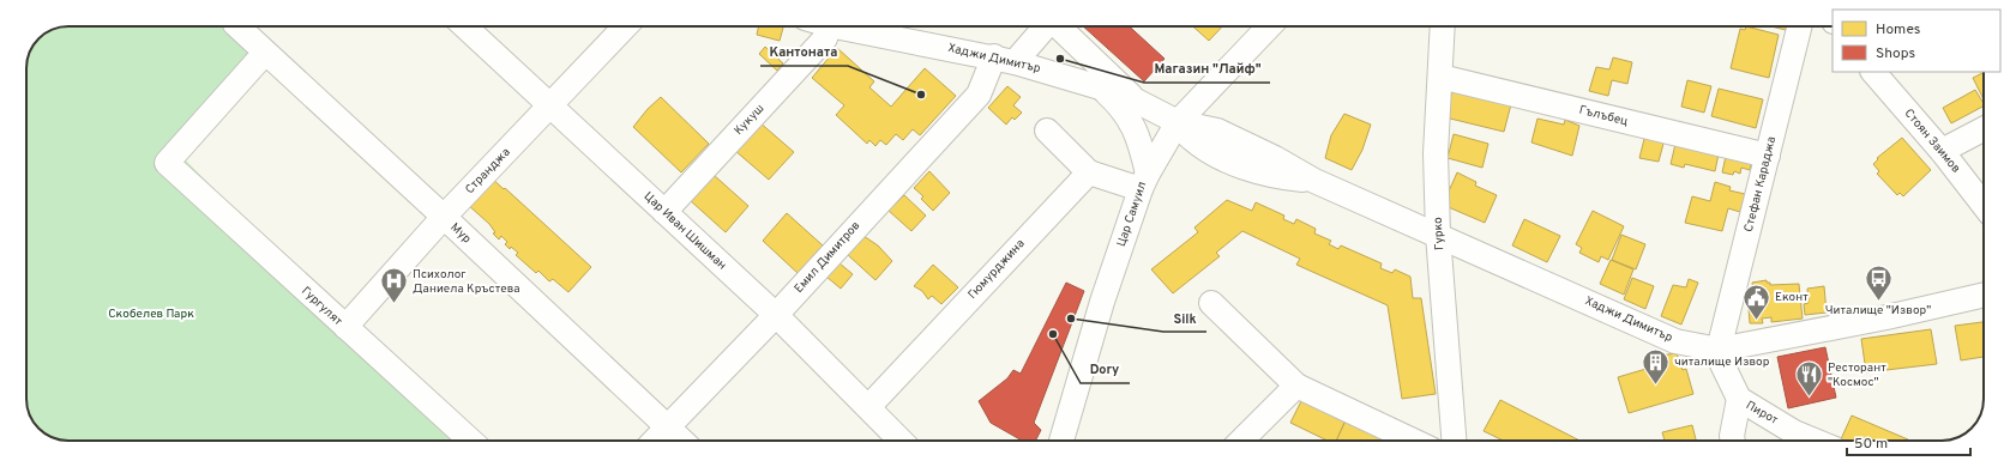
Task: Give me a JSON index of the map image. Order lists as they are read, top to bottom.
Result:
{
  "streets": {
    "street": [
      "Хаджи Димитър",
      "Гълъбец",
      "Кукуш",
      "Стоян Заимов",
      "Странджа",
      "Стефан Караджа",
      "Цар Самуил",
      "Цар Иван Шишман",
      "Мур",
      "Гурко",
      "Емил Димитров",
      "Гюмурджина",
      "Гургулят",
      "Пирот"
    ]
  },
  "crossings": [
    ["Хаджи Димитър", "Стефан Караджа"],
    ["Хаджи Димитър", "Цар Самуил"],
    ["Хаджи Димитър", "Гурко"],
    ["Хаджи Димитър", "Емил Димитров"],
    ["Хаджи Димитър", "Пирот"],
    ["Гълъбец", "Стефан Караджа"],
    ["Гълъбец", "Гурко"],
    ["Кукуш", "Цар Иван Шишман"],
    ["Странджа", "Цар Иван Шишман"],
    ["Странджа", "Мур"],
    ["Странджа", "Гургулят"],
    ["Стефан Караджа", "Пирот"],
    ["Цар Иван Шишман", "Емил Димитров"],
    ["Цар Иван Шишман", "Гюмурджина"],
    ["Мур", "Емил Димитров"],
    ["Мур", "Гургулят"]
  ],
  "parks": ["Скобелев Парк"],
  "places": {
    "other": [
      "Магазин \"Лайф\"",
      "Кантоната",
      "Silk",
      "Dory"
    ],
    "bus stop": ["Читалище \"Извор\""],
    "hospital": ["Психолог Даниела Кръстева"],
    "public building": ["Еконт"],
    "building": ["читалище Извор"],
    "restaurant": ["Ресторант \"Космос\""]
  },
  "legend": ["Homes", "Shops"],
  "scale_bar": "50 m"
}
